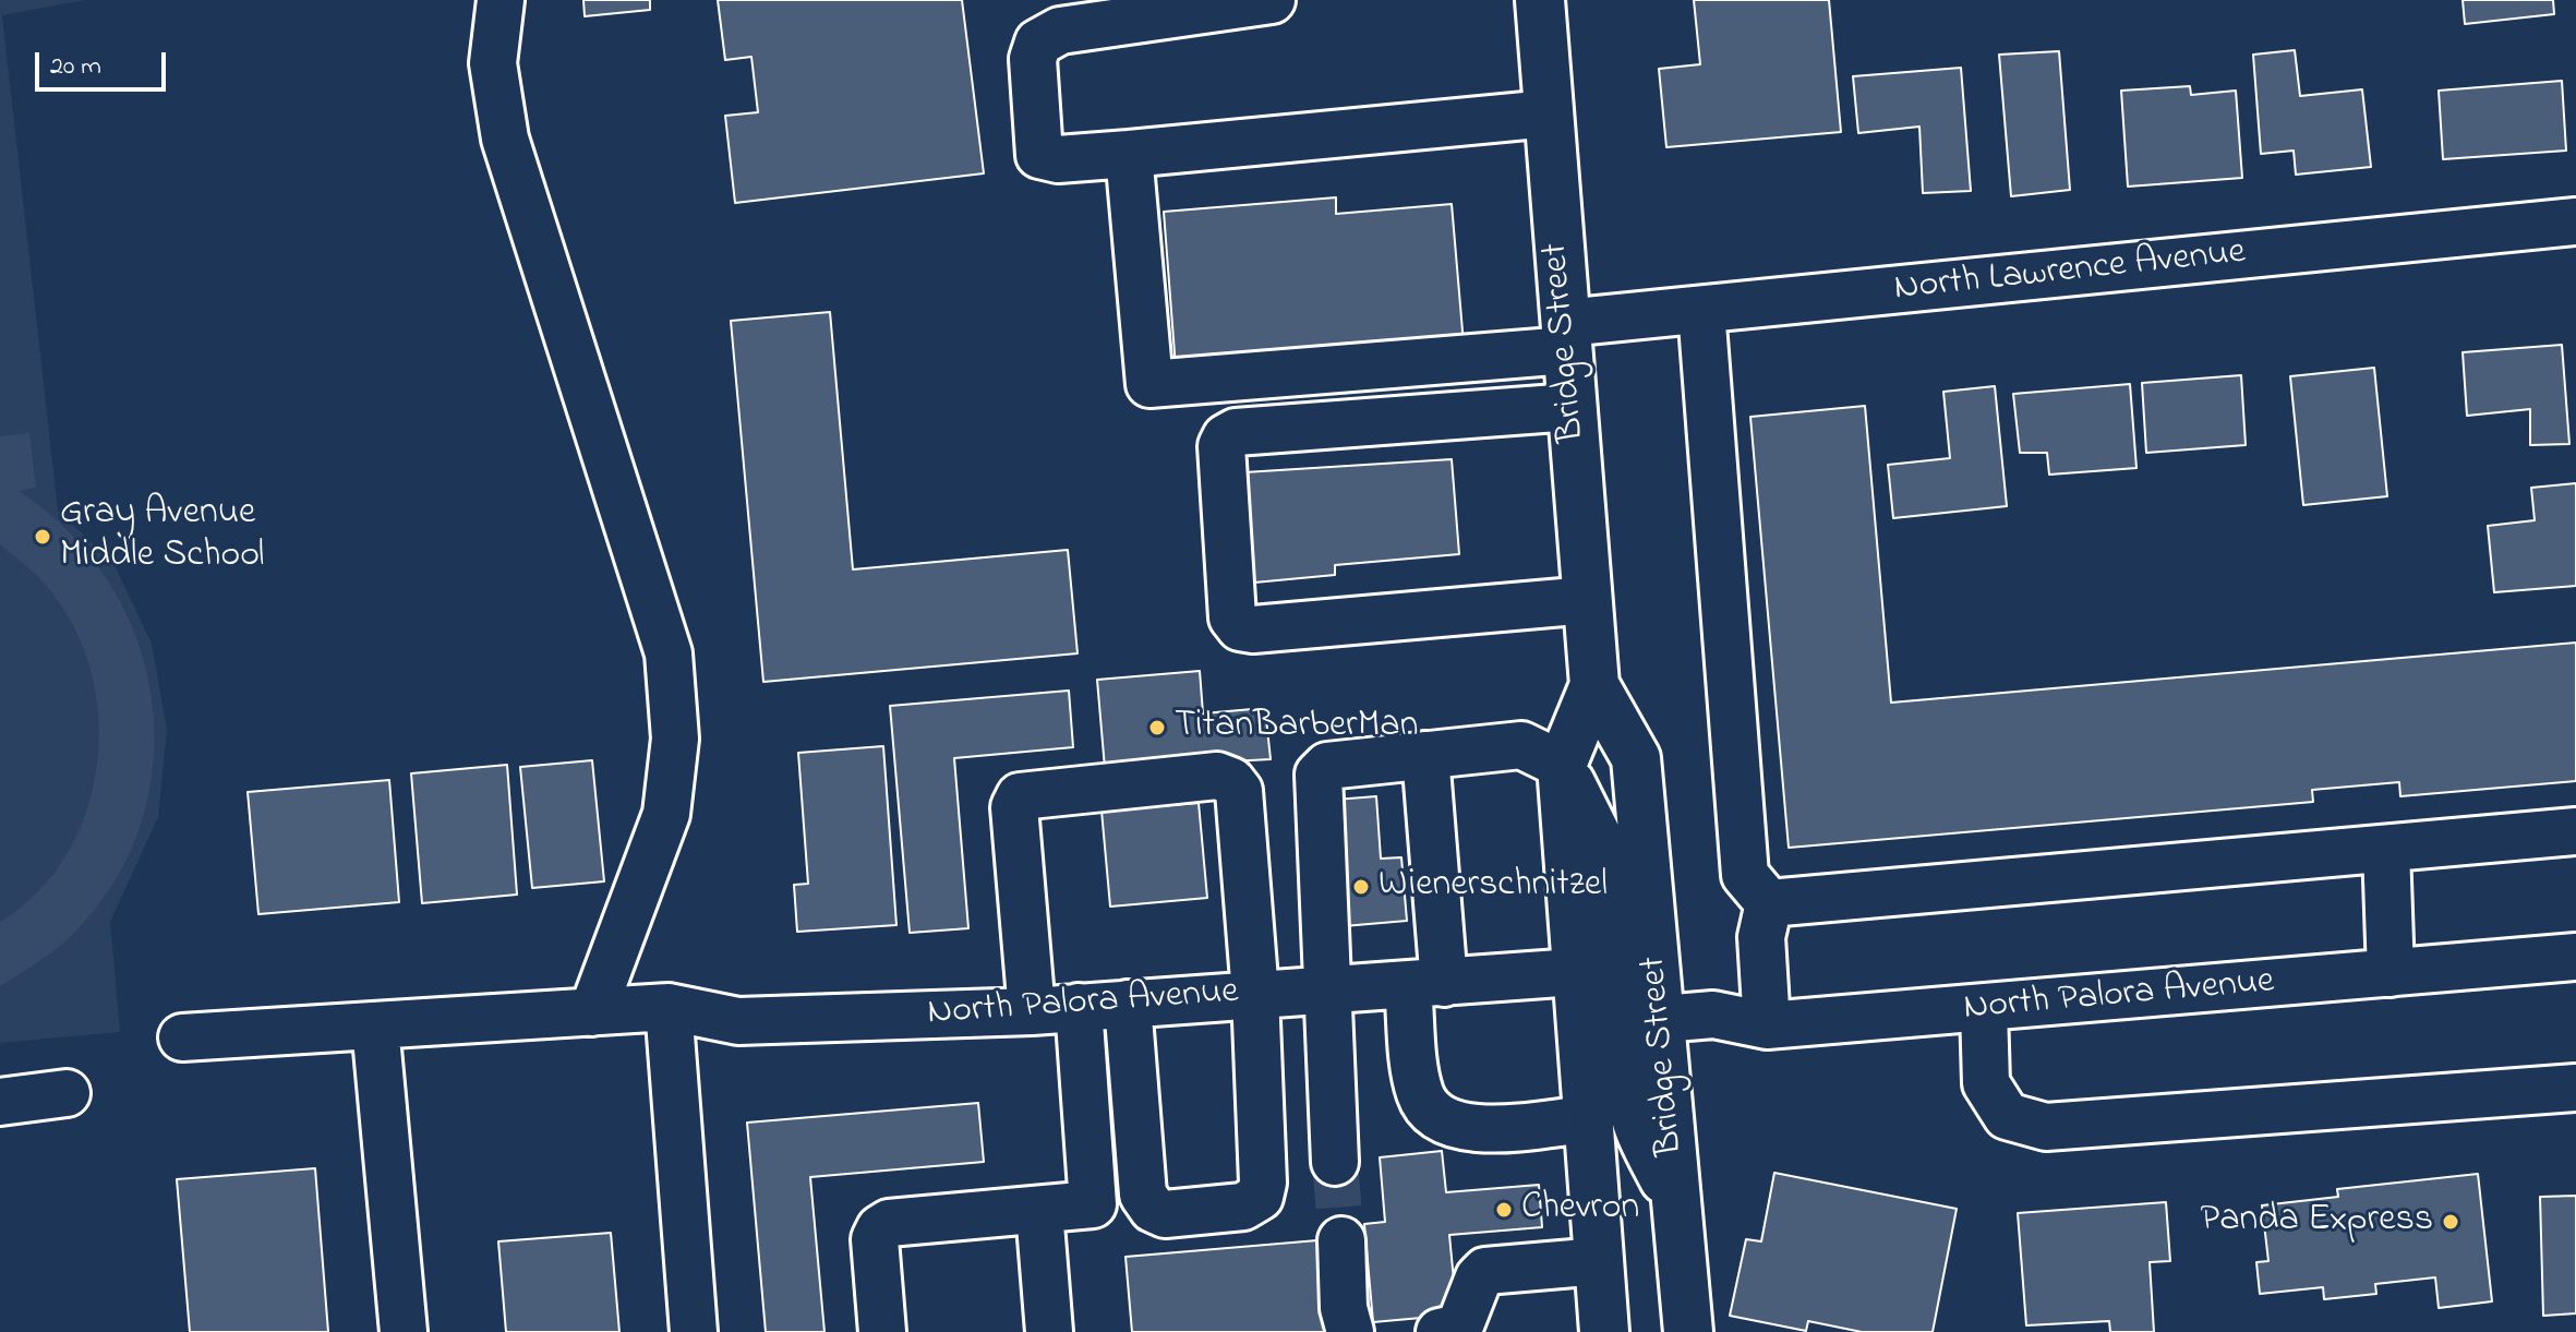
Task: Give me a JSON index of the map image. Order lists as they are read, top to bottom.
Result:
{
  "streets": {
    "main road": ["Bridge Street"],
    "street": ["North Lawrence Avenue", "North Palora Avenue"]
  },
  "crossings": [
    ["North Lawrence Avenue", "Bridge Street"],
    ["Bridge Street", "North Palora Avenue"]
  ],
  "places": [
    "Gray Avenue Middle School",
    "TitanBarberMan",
    "Wienerschnitzel",
    "Chevron",
    "Panda Express"
  ],
  "scale_bar": "20 m"
}
